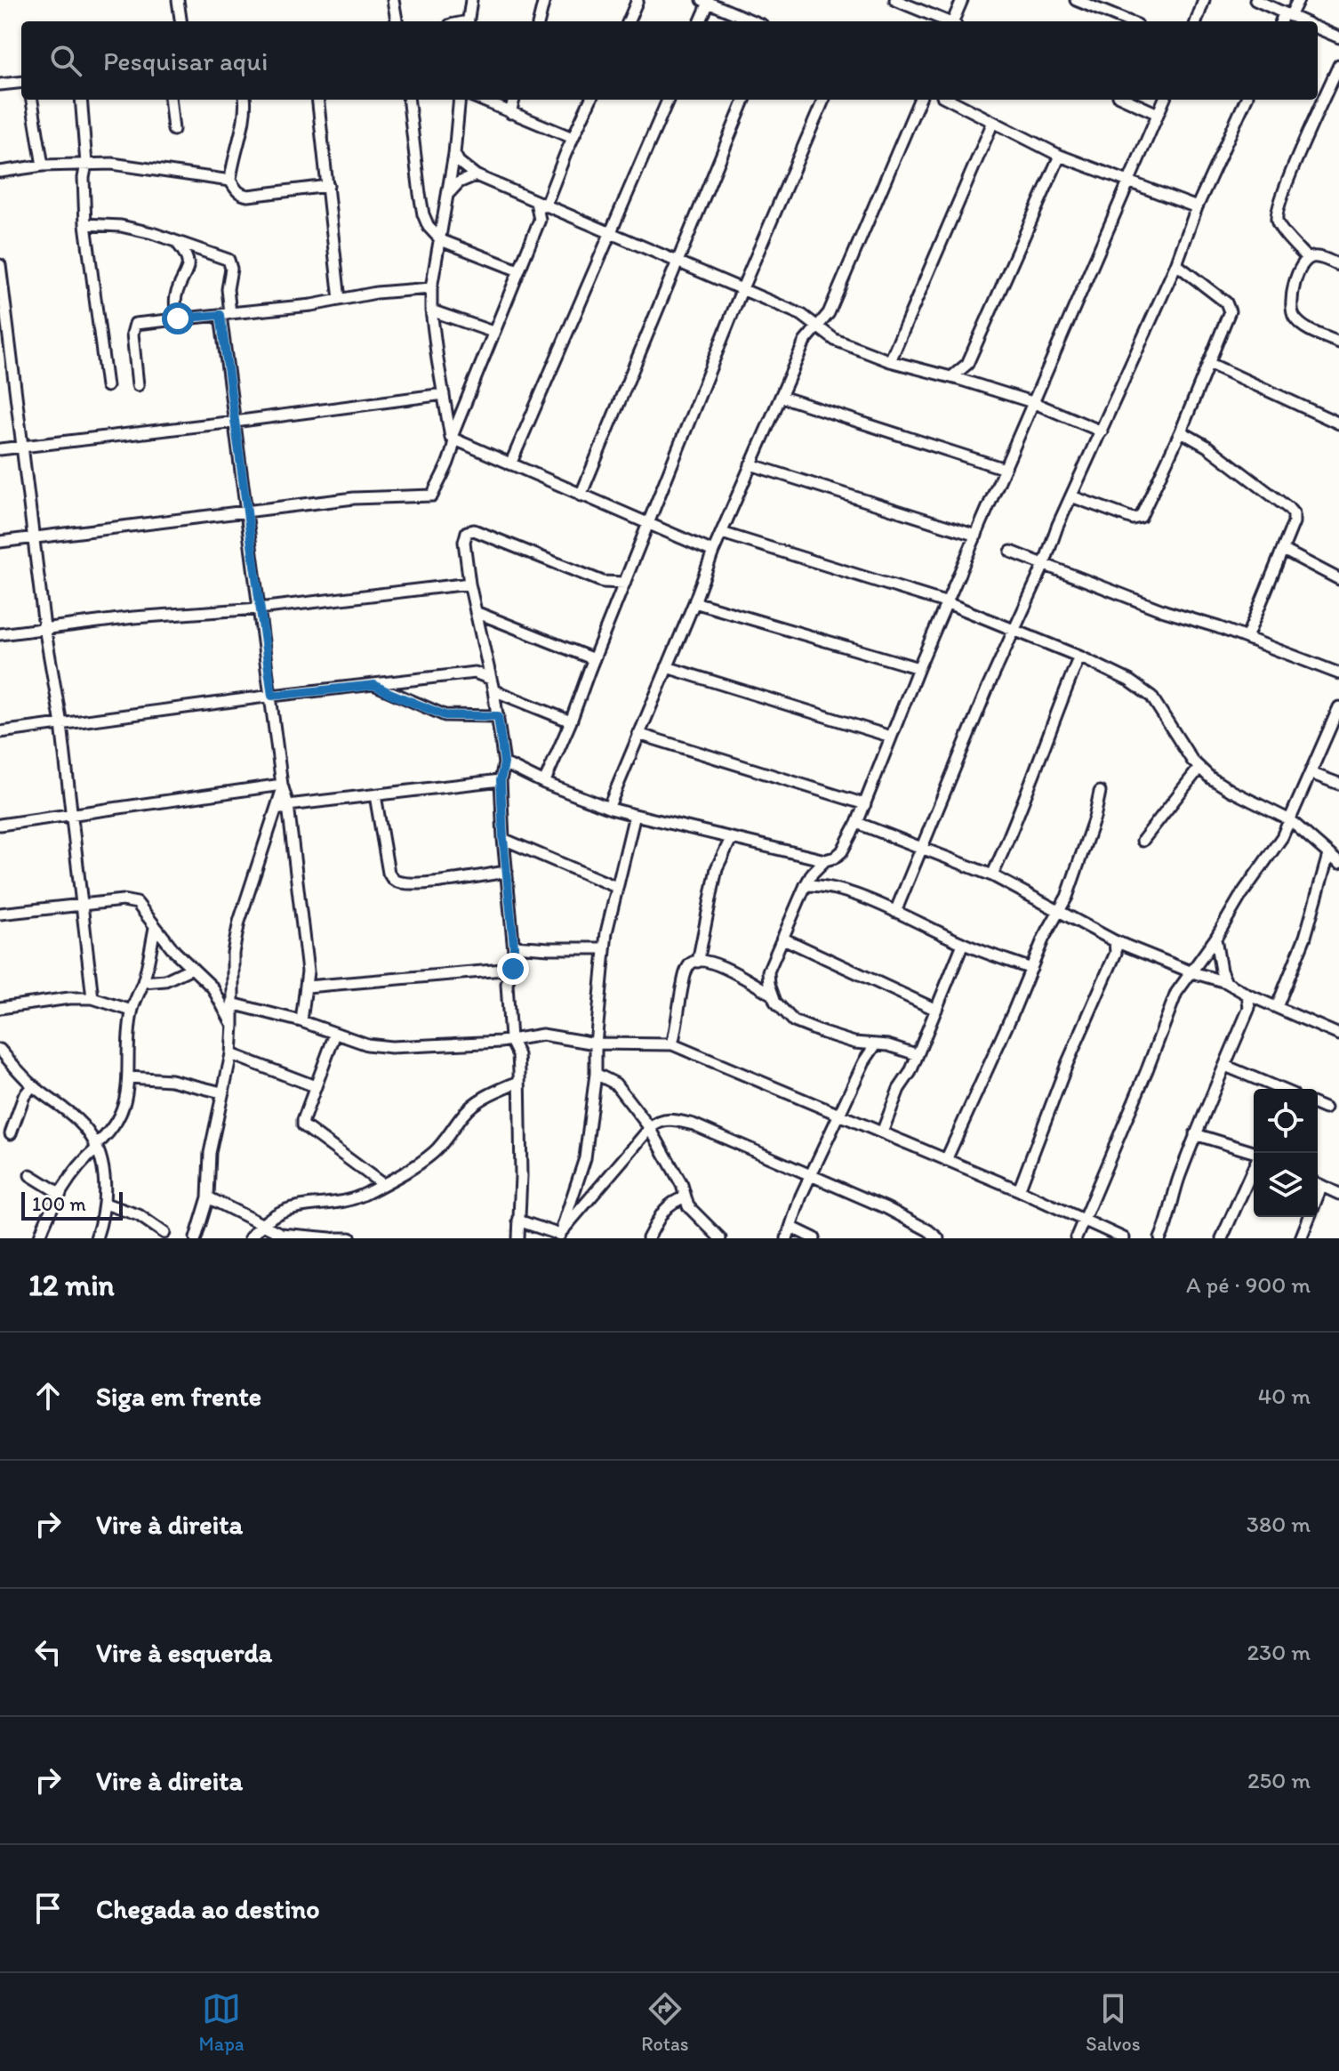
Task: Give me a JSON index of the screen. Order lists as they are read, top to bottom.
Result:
{
  "scale_bar": "100 m",
  "page": {
    "search": "Pesquisar aqui",
    "scale": "100 m",
    "heading": ["12 min", "A pé · 900 m"],
    "list": [
      ["Siga em frente", "40 m"],
      ["Vire à direita", "380 m"],
      ["Vire à esquerda", "230 m"],
      ["Vire à direita", "250 m"],
      "Chegada ao destino"
    ],
    "nav": ["Mapa", "Rotas", "Salvos"]
  }
}
